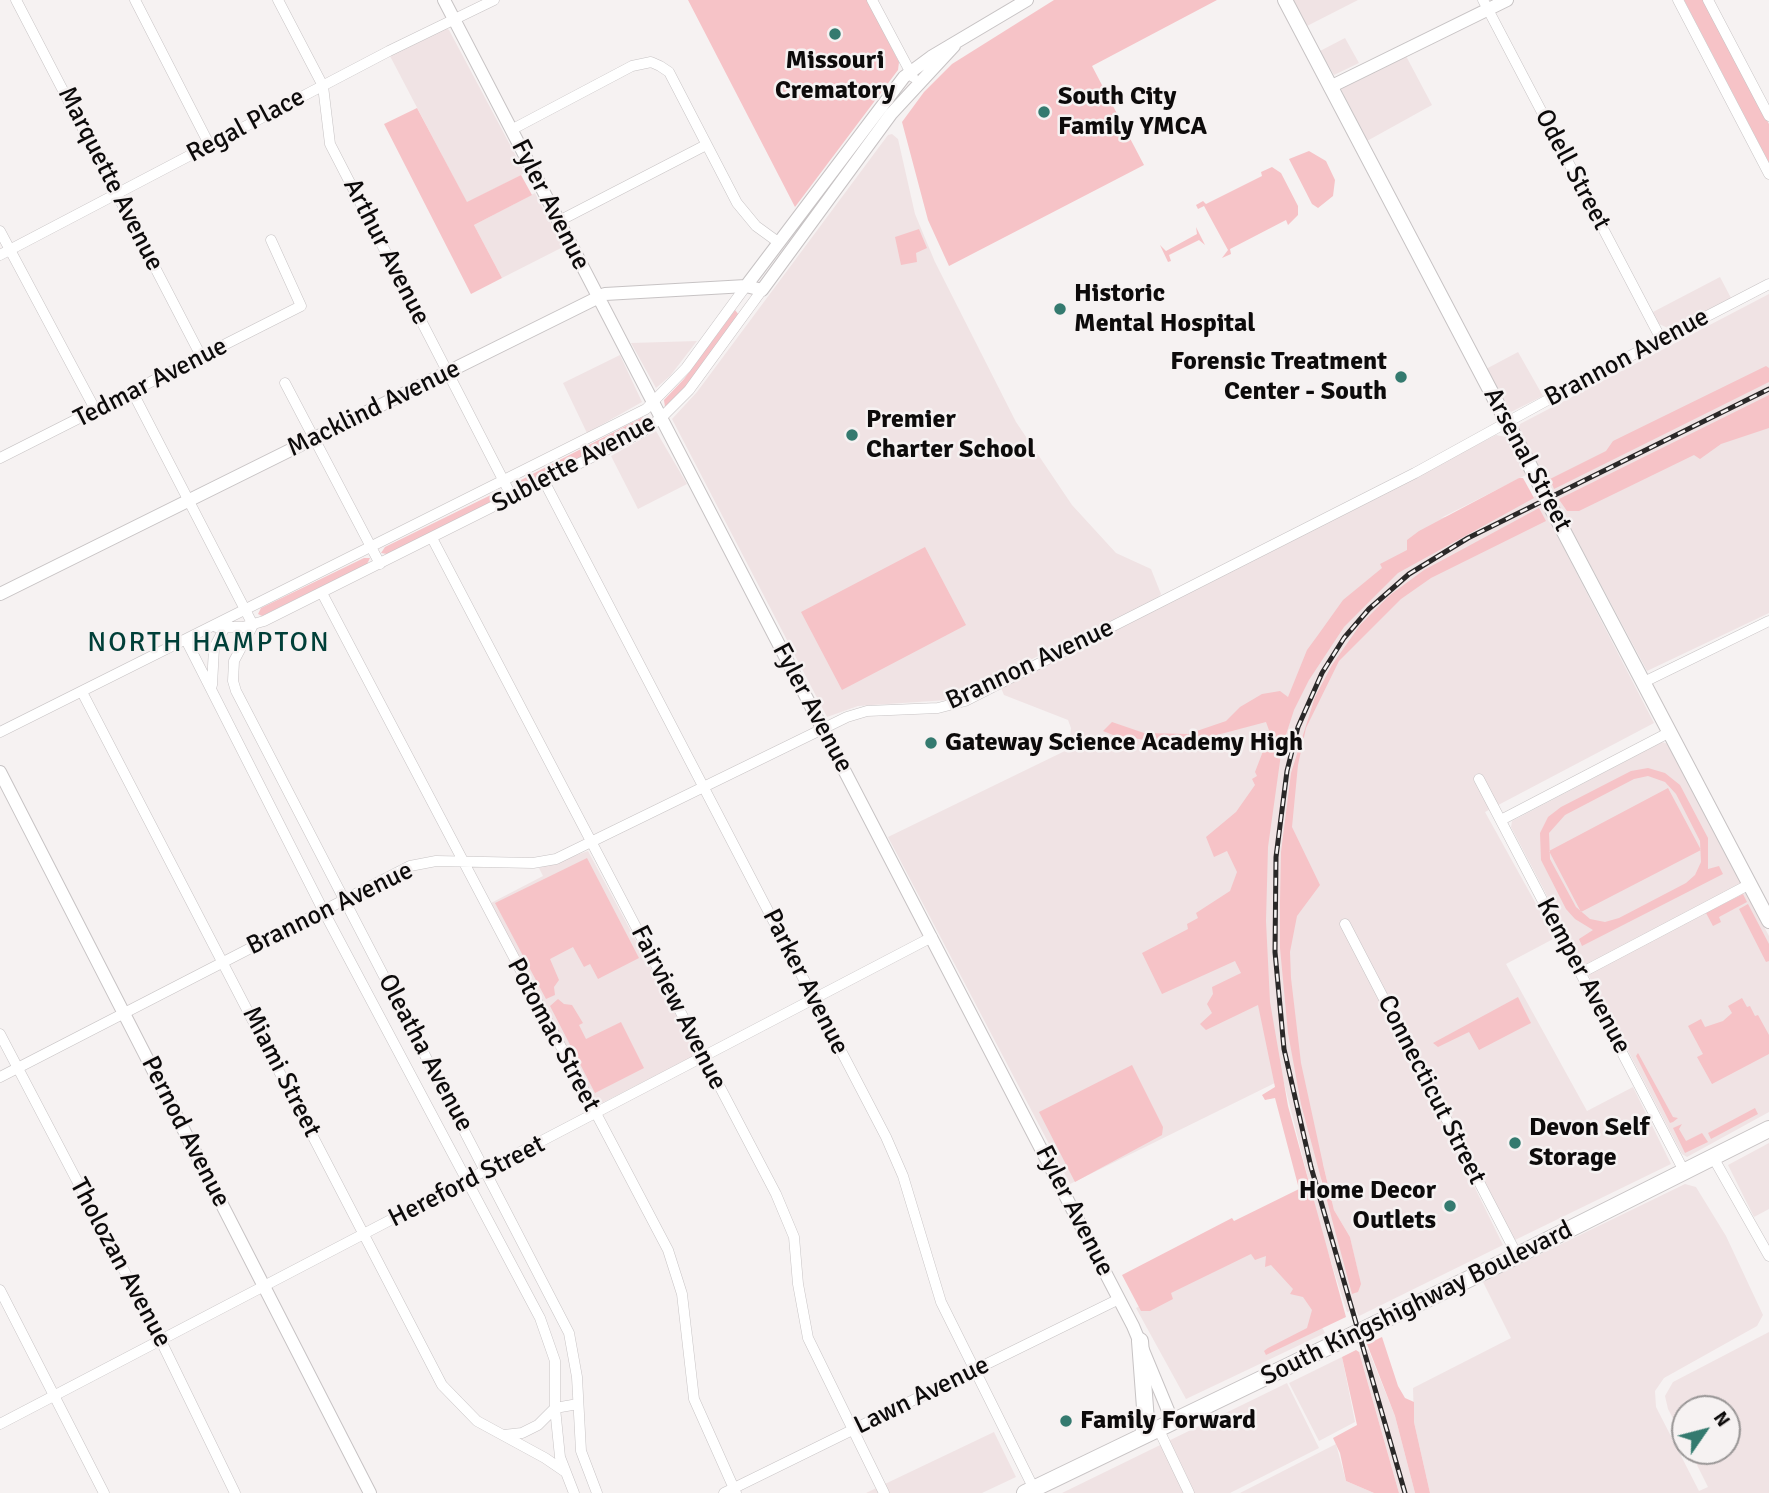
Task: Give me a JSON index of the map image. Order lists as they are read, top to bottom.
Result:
{
  "streets": {
    "main road": ["Arsenal Street", "South Kingshighway Boulevard"],
    "street": [
      "Regal Place",
      "Odell Street",
      "Marquette Avenue",
      "Fyler Avenue",
      "Arthur Avenue",
      "Brannon Avenue",
      "Tedmar Avenue",
      "Macklind Avenue",
      "Sublette Avenue",
      "Kemper Avenue",
      "Parker Avenue",
      "Fairview Avenue",
      "Potomac Street",
      "Oleatha Avenue",
      "Miami Street",
      "Connecticut Street",
      "Pernod Avenue",
      "Hereford Street",
      "Tholozan Avenue",
      "Lawn Avenue"
    ]
  },
  "crossings": [
    ["Regal Place", "Marquette Avenue"],
    ["Regal Place", "Fyler Avenue"],
    ["Regal Place", "Arthur Avenue"],
    ["Odell Street", "Brannon Avenue"],
    ["Marquette Avenue", "Tedmar Avenue"],
    ["Fyler Avenue", "Brannon Avenue"],
    ["Fyler Avenue", "Macklind Avenue"],
    ["Fyler Avenue", "Sublette Avenue"],
    ["Fyler Avenue", "Hereford Street"],
    ["Fyler Avenue", "South Kingshighway Boulevard"],
    ["Fyler Avenue", "Lawn Avenue"],
    ["Arthur Avenue", "Macklind Avenue"],
    ["Arthur Avenue", "Sublette Avenue"],
    ["Brannon Avenue", "Arsenal Street"],
    ["Brannon Avenue", "Parker Avenue"],
    ["Brannon Avenue", "Fairview Avenue"],
    ["Brannon Avenue", "Potomac Street"],
    ["Brannon Avenue", "Oleatha Avenue"],
    ["Brannon Avenue", "Miami Street"],
    ["Brannon Avenue", "Pernod Avenue"],
    ["Brannon Avenue", "Tholozan Avenue"],
    ["Macklind Avenue", "Sublette Avenue"],
    ["Sublette Avenue", "Parker Avenue"],
    ["Sublette Avenue", "Fairview Avenue"],
    ["Sublette Avenue", "Potomac Street"],
    ["Sublette Avenue", "Oleatha Avenue"],
    ["Sublette Avenue", "Miami Street"],
    ["Kemper Avenue", "South Kingshighway Boulevard"],
    ["Parker Avenue", "Hereford Street"],
    ["Parker Avenue", "South Kingshighway Boulevard"],
    ["Parker Avenue", "Lawn Avenue"],
    ["Fairview Avenue", "Hereford Street"],
    ["Fairview Avenue", "Lawn Avenue"],
    ["Potomac Street", "Hereford Street"],
    ["Potomac Street", "Lawn Avenue"],
    ["Oleatha Avenue", "Miami Street"],
    ["Oleatha Avenue", "Hereford Street"],
    ["Miami Street", "Hereford Street"],
    ["Connecticut Street", "South Kingshighway Boulevard"],
    ["Pernod Avenue", "Hereford Street"],
    ["Hereford Street", "Tholozan Avenue"]
  ],
  "districts": ["NORTH HAMPTON"],
  "places": [
    "Missouri Crematory",
    "South City Family YMCA",
    "Historic Mental Hospital",
    "Forensic Treatment Center - South",
    "Premier Charter School",
    "Gateway Science Academy High",
    "Devon Self Storage",
    "Home Decor Outlets",
    "Family Forward"
  ],
  "north": "top right"
}
